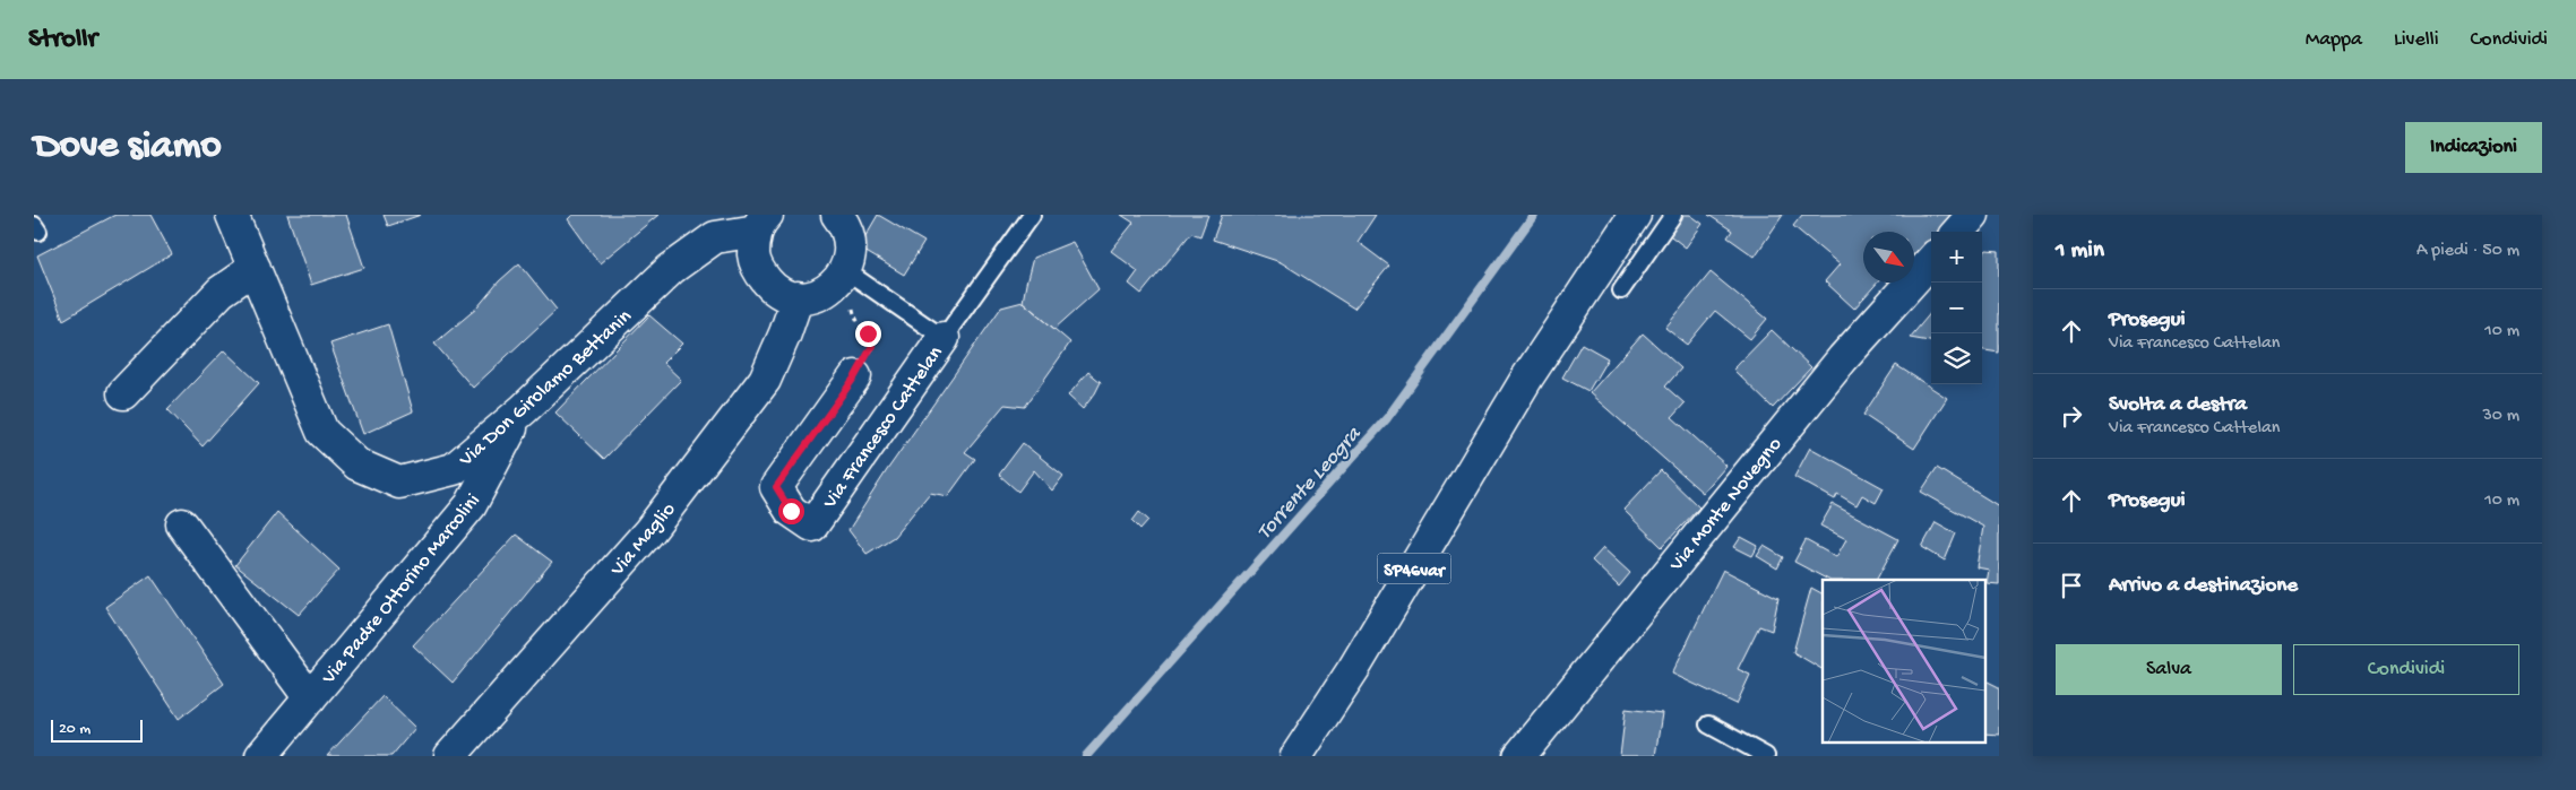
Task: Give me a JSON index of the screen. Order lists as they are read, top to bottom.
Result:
{
  "streets": {
    "street": [
      "Via Don Girolamo Bettanin",
      "Via Francesco Cattelan",
      "Via Monte Novegno",
      "Via Maglio",
      "SP46var",
      "Via Padre Ottorino Marcolini"
    ]
  },
  "crossings": [
    ["Via Don Girolamo Bettanin", "Via Padre Ottorino Marcolini"]
  ],
  "water": ["Torrente Leogra"],
  "scale_bar": "20 m",
  "north": "bottom right",
  "page": {
    "header": "Strollr",
    "nav": ["Mappa", "Livelli", "Condividi"],
    "buttons": [
      "Indicazioni",
      ["Salva", "Condividi"]
    ],
    "title": "Dove siamo",
    "heading": ["1 min", "A piedi · 50 m"],
    "map_buttons": ["+", "−"],
    "list": [
      ["Prosegui", "Via Francesco Cattelan", "10 m"],
      ["Svolta a destra", "Via Francesco Cattelan", "30 m"],
      ["Prosegui", "10 m"],
      "Arrivo a destinazione"
    ],
    "scale": "20 m"
  }
}
